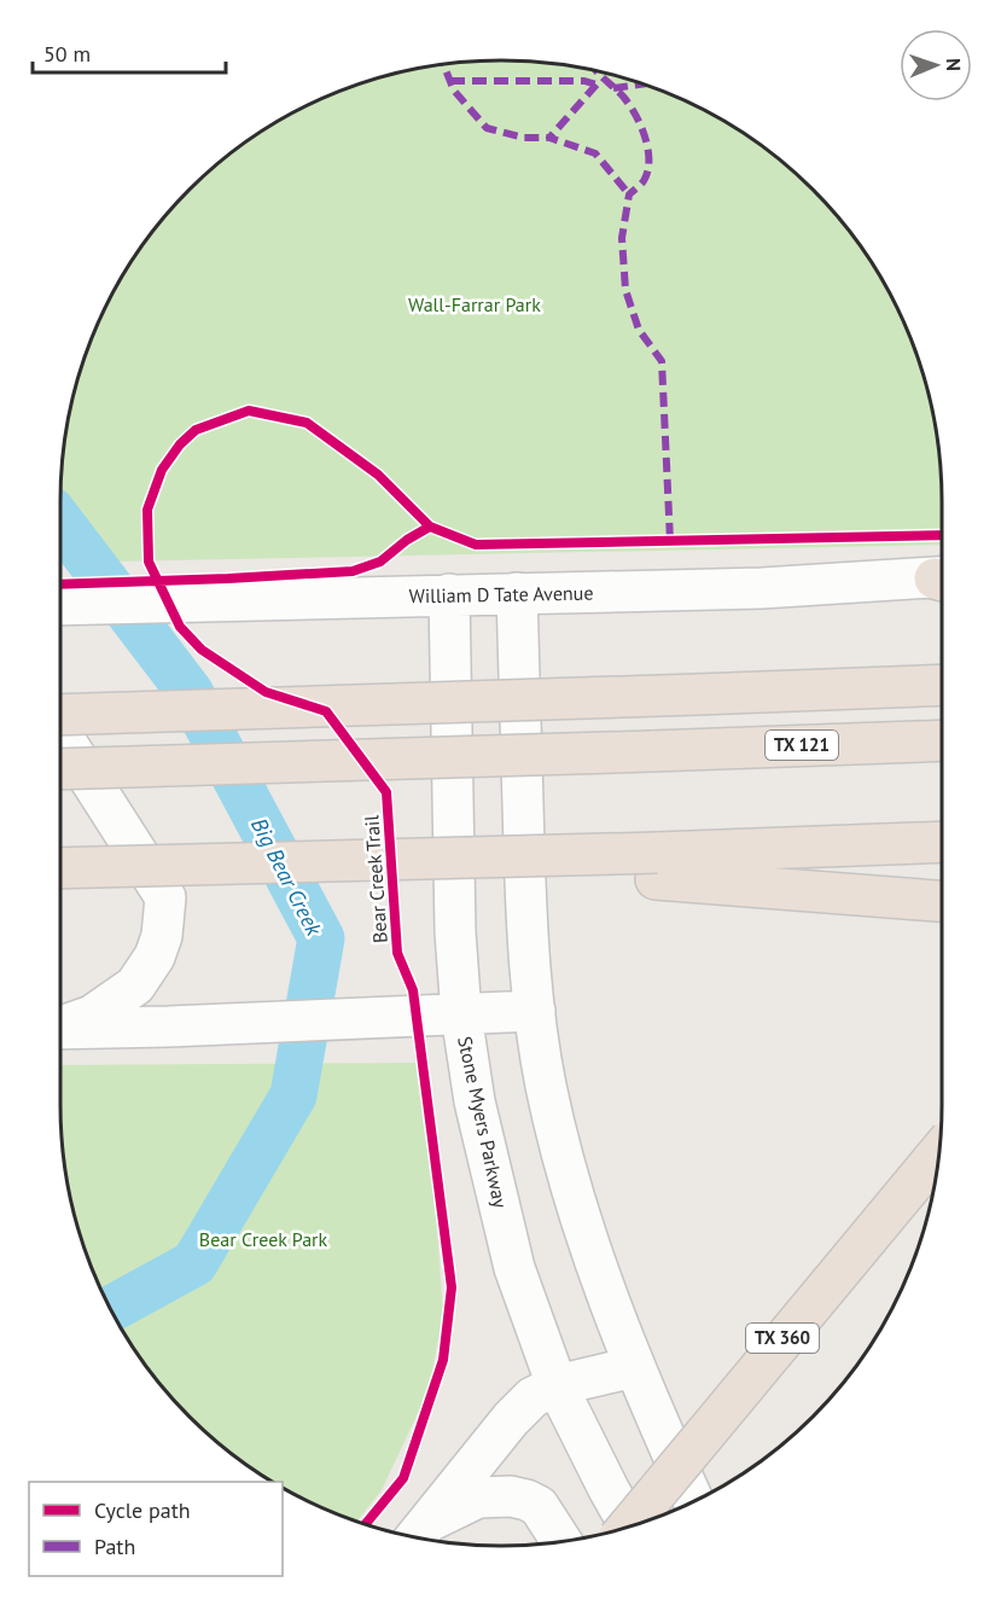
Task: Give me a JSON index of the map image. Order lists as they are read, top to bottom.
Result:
{
  "streets": {
    "highway": ["TX 121", "TX 360"],
    "main road": ["William D Tate Avenue", "Stone Myers Parkway"],
    "cycle path": ["Bear Creek Trail"]
  },
  "crossings": [
    ["William D Tate Avenue", "Stone Myers Parkway"]
  ],
  "water": ["Big Bear Creek"],
  "parks": ["Wall-Farrar Park", "Bear Creek Park"],
  "legend": ["Cycle path", "Path"],
  "scale_bar": "50 m",
  "north": "right"
}
